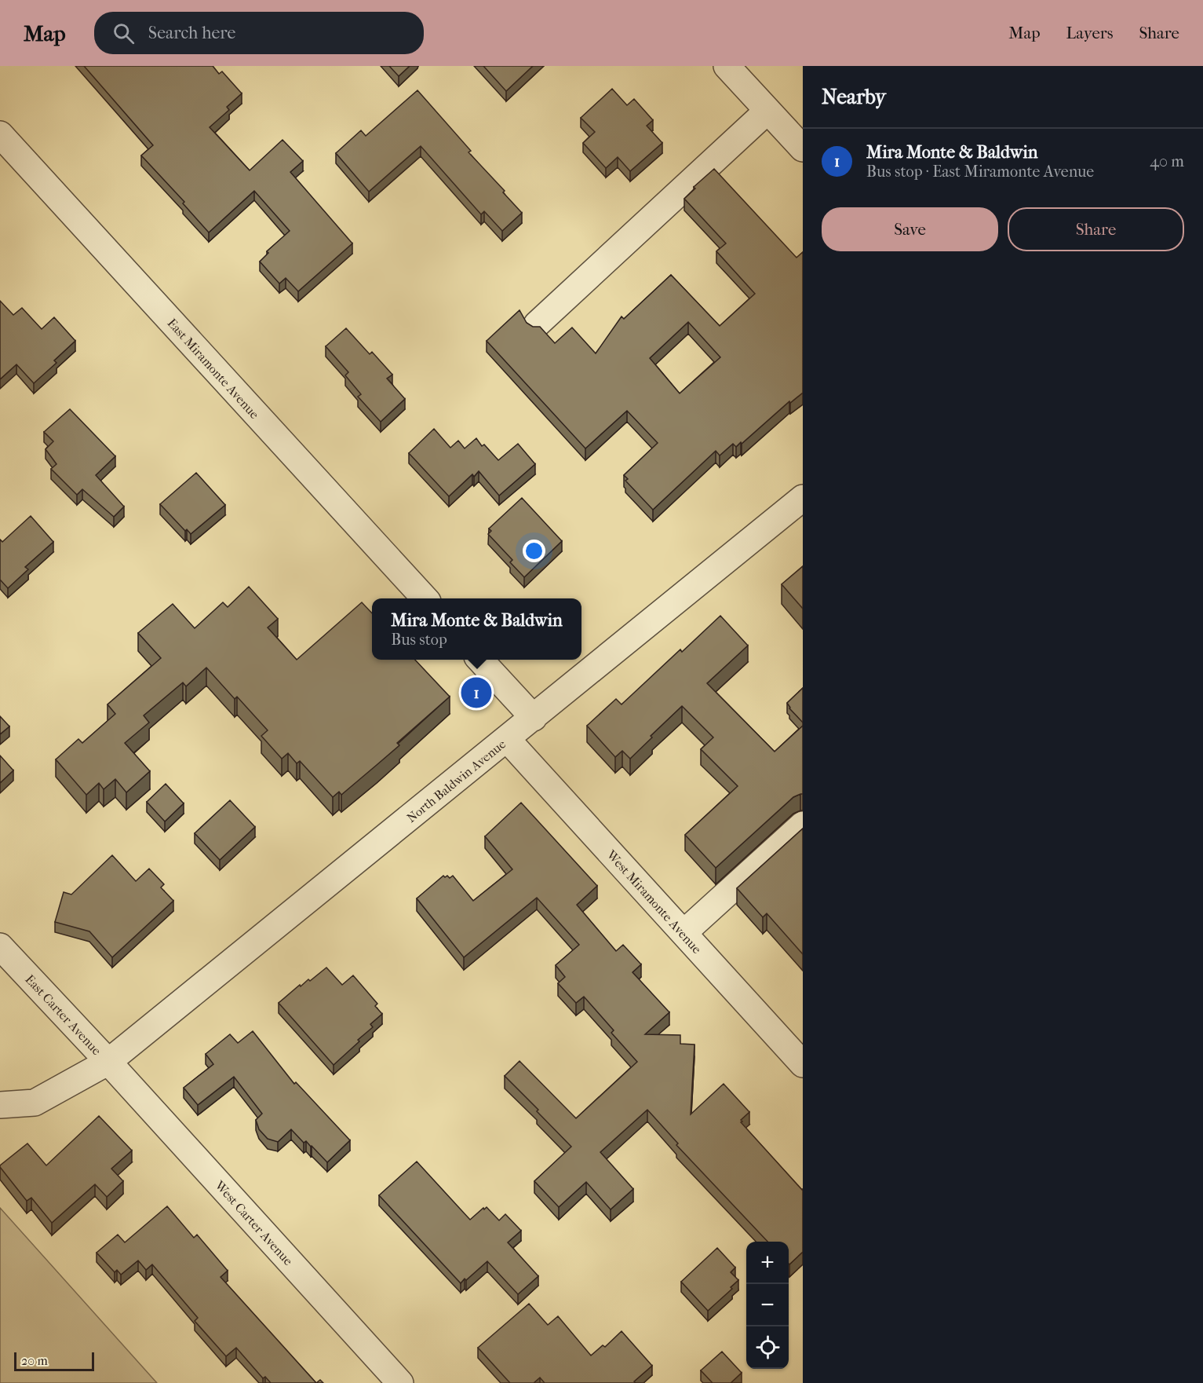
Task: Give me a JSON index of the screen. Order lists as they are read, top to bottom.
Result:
{
  "streets": {
    "street": [
      "East Miramonte Avenue",
      "North Baldwin Avenue",
      "West Miramonte Avenue",
      "East Carter Avenue",
      "West Carter Avenue"
    ]
  },
  "crossings": [
    ["North Baldwin Avenue", "West Miramonte Avenue"],
    ["North Baldwin Avenue", "East Carter Avenue"],
    ["North Baldwin Avenue", "West Carter Avenue"],
    ["East Carter Avenue", "West Carter Avenue"]
  ],
  "scale_bar": "20 m",
  "page": {
    "header": "Map",
    "search": "Search here",
    "nav": ["Map", "Layers", "Share"],
    "heading": "Nearby",
    "list": [
      {
        "mark": "1",
        "name": "Mira Monte & Baldwin",
        "note": "Bus stop · East Miramonte Avenue",
        "value": "40 m"
      }
    ],
    "buttons": ["Save", "Share"],
    "popup": ["Mira Monte & Baldwin", "Bus stop"],
    "pins": "1",
    "map_buttons": ["+", "−"],
    "scale": "20 m"
  }
}
